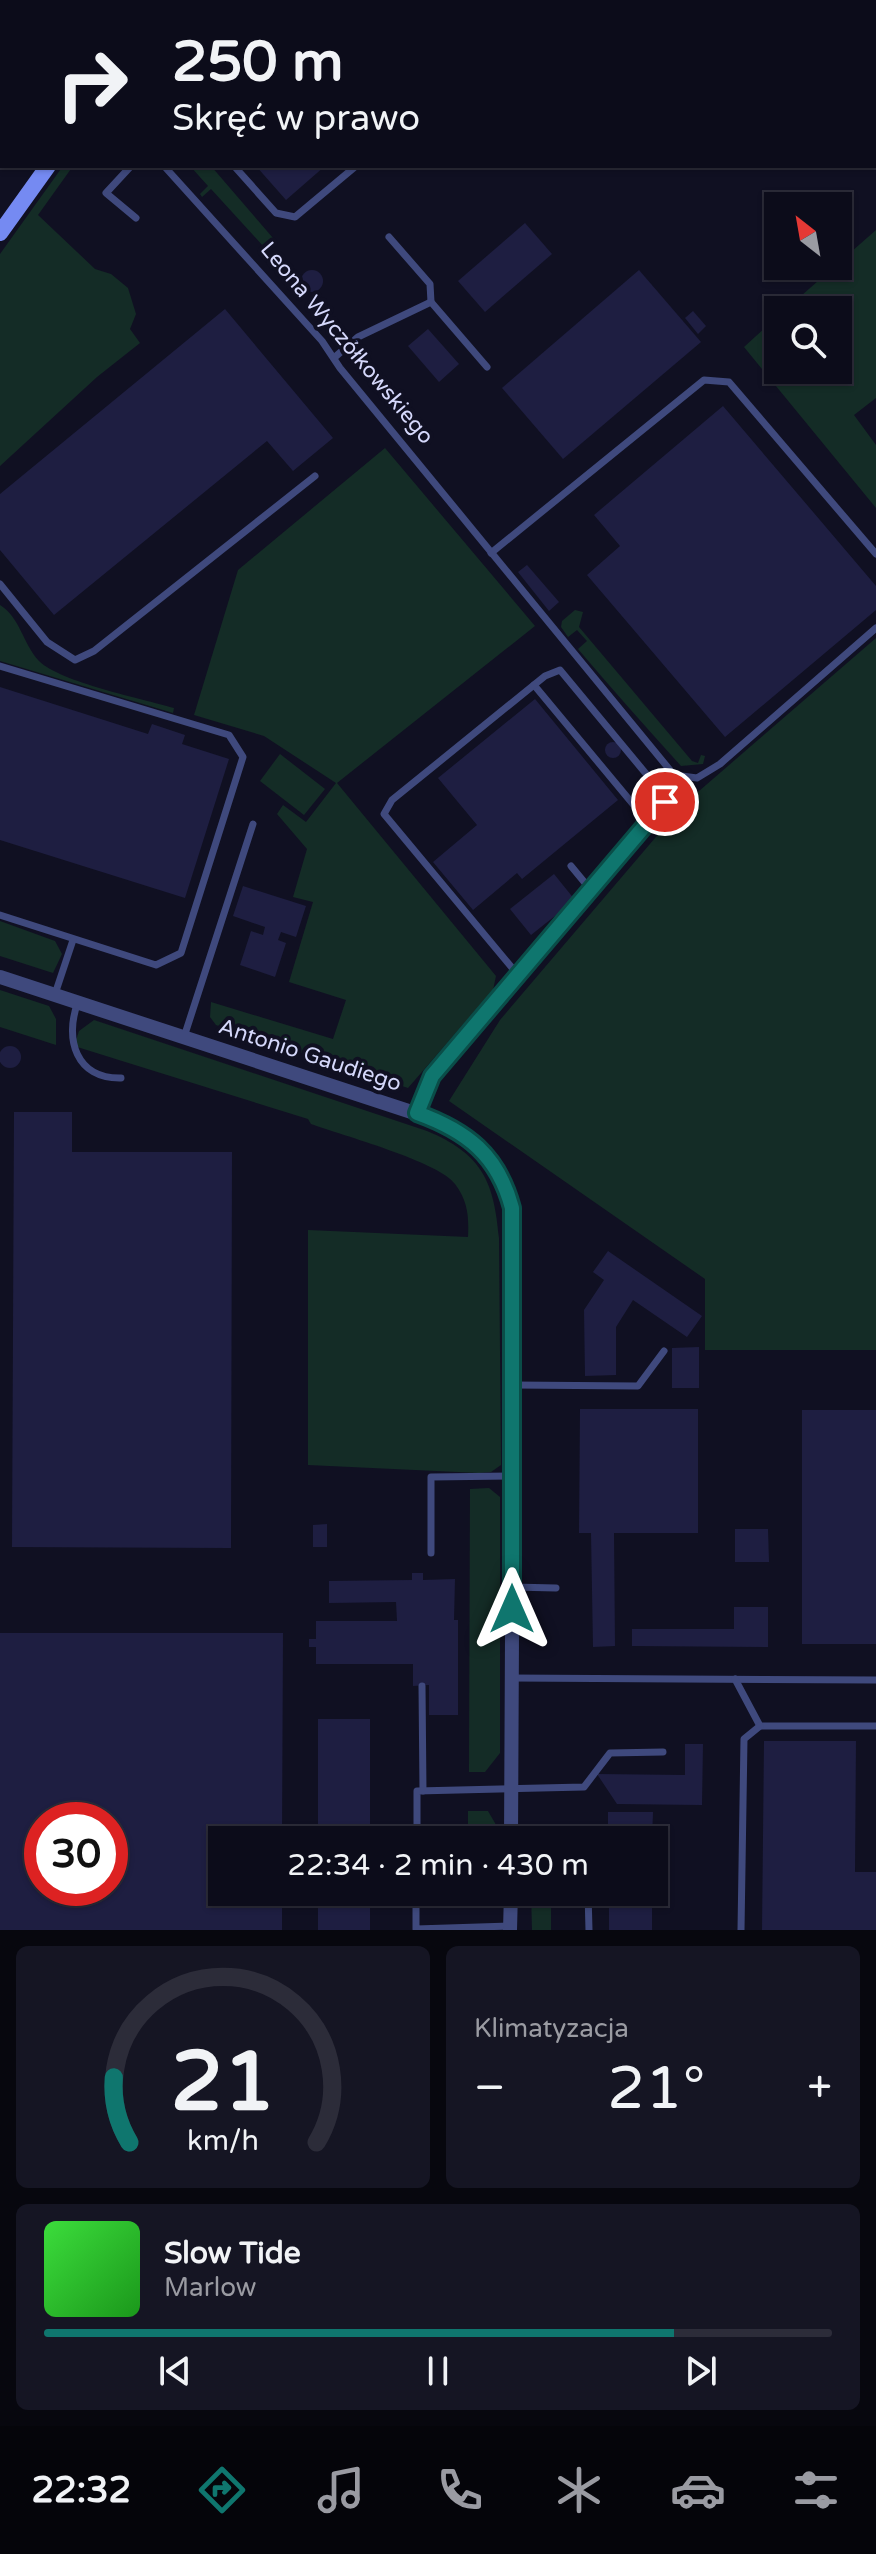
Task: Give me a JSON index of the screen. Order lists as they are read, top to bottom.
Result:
{
  "streets": {
    "street": ["Antonio Gaudiego"],
    "lane": ["Leona Wyczółkowskiego"]
  },
  "north": "top left",
  "page": {
    "turn": ["250 m", "Skręć w prawo"],
    "limit": "30",
    "trip": "22:34 · 2 min · 430 m",
    "tile": "Klimatyzacja",
    "heat": ["−", "21°", "+"],
    "song": ["Slow Tide", "Marlow"],
    "tabs": "22:32",
    "gauge": ["21", "km/h"]
  }
}
